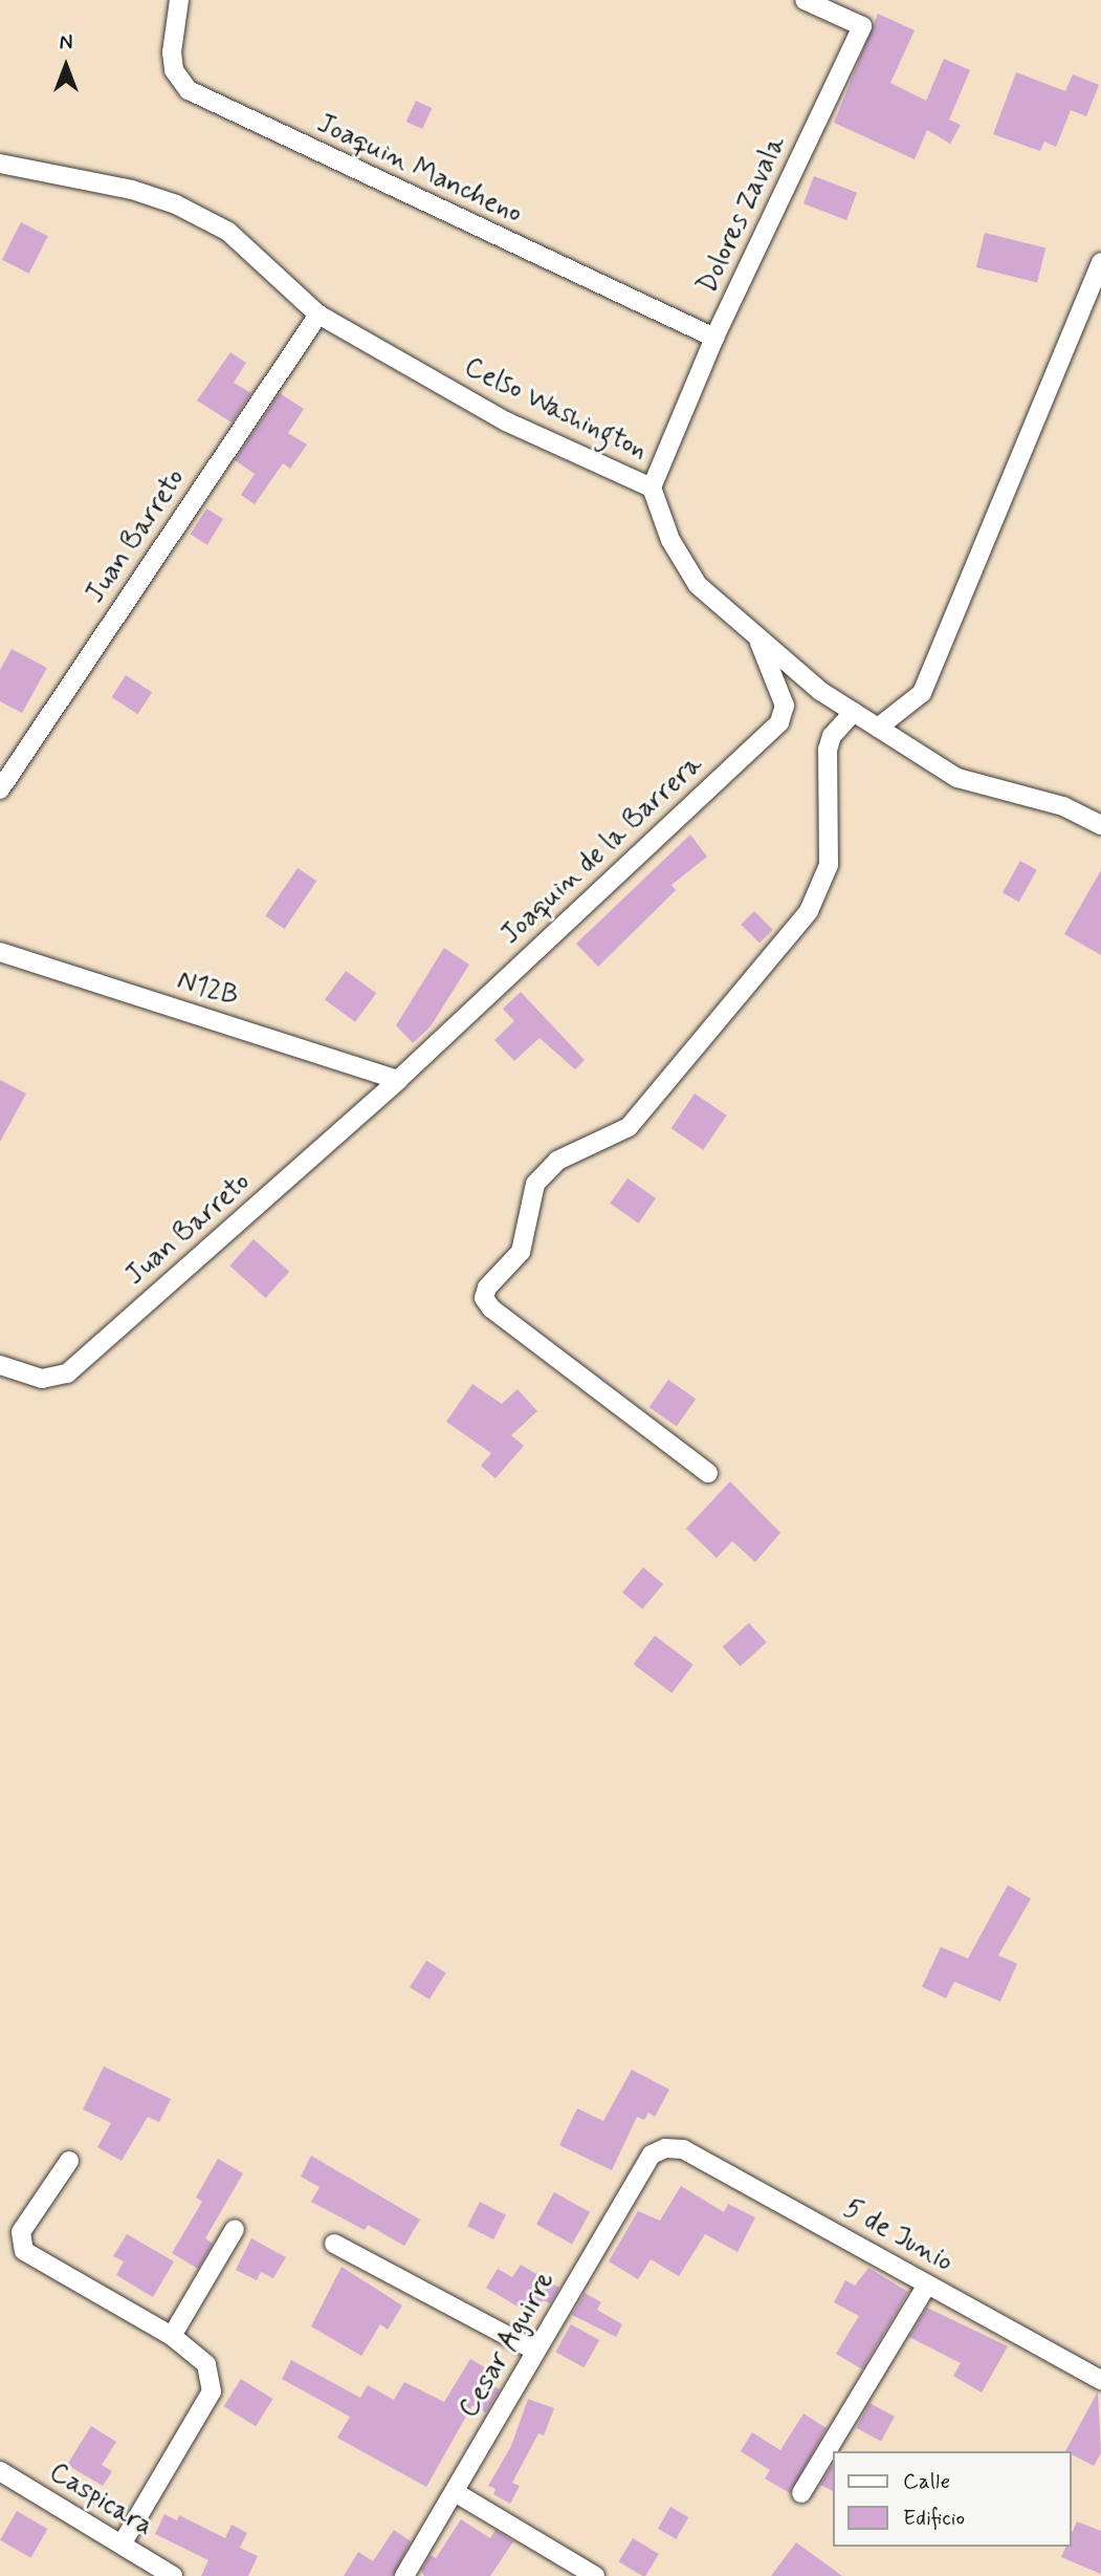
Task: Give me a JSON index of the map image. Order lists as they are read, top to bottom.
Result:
{
  "streets": {
    "street": [
      "Joaquin Mancheno",
      "Dolores Zavala",
      "Celso Washington",
      "Juan Barreto",
      "Joaquin de la Barrera",
      "N12B",
      "5 de Junio",
      "Cesar Aguirre",
      "Caspicara"
    ]
  },
  "crossings": [
    ["Joaquin Mancheno", "Dolores Zavala"],
    ["Dolores Zavala", "Celso Washington"],
    ["Celso Washington", "Juan Barreto"],
    ["Celso Washington", "Joaquin de la Barrera"],
    ["Juan Barreto", "Joaquin de la Barrera"],
    ["Juan Barreto", "N12B"],
    ["Joaquin de la Barrera", "N12B"],
    ["5 de Junio", "Cesar Aguirre"]
  ],
  "legend": ["Calle", "Edificio"],
  "north": "top"
}
